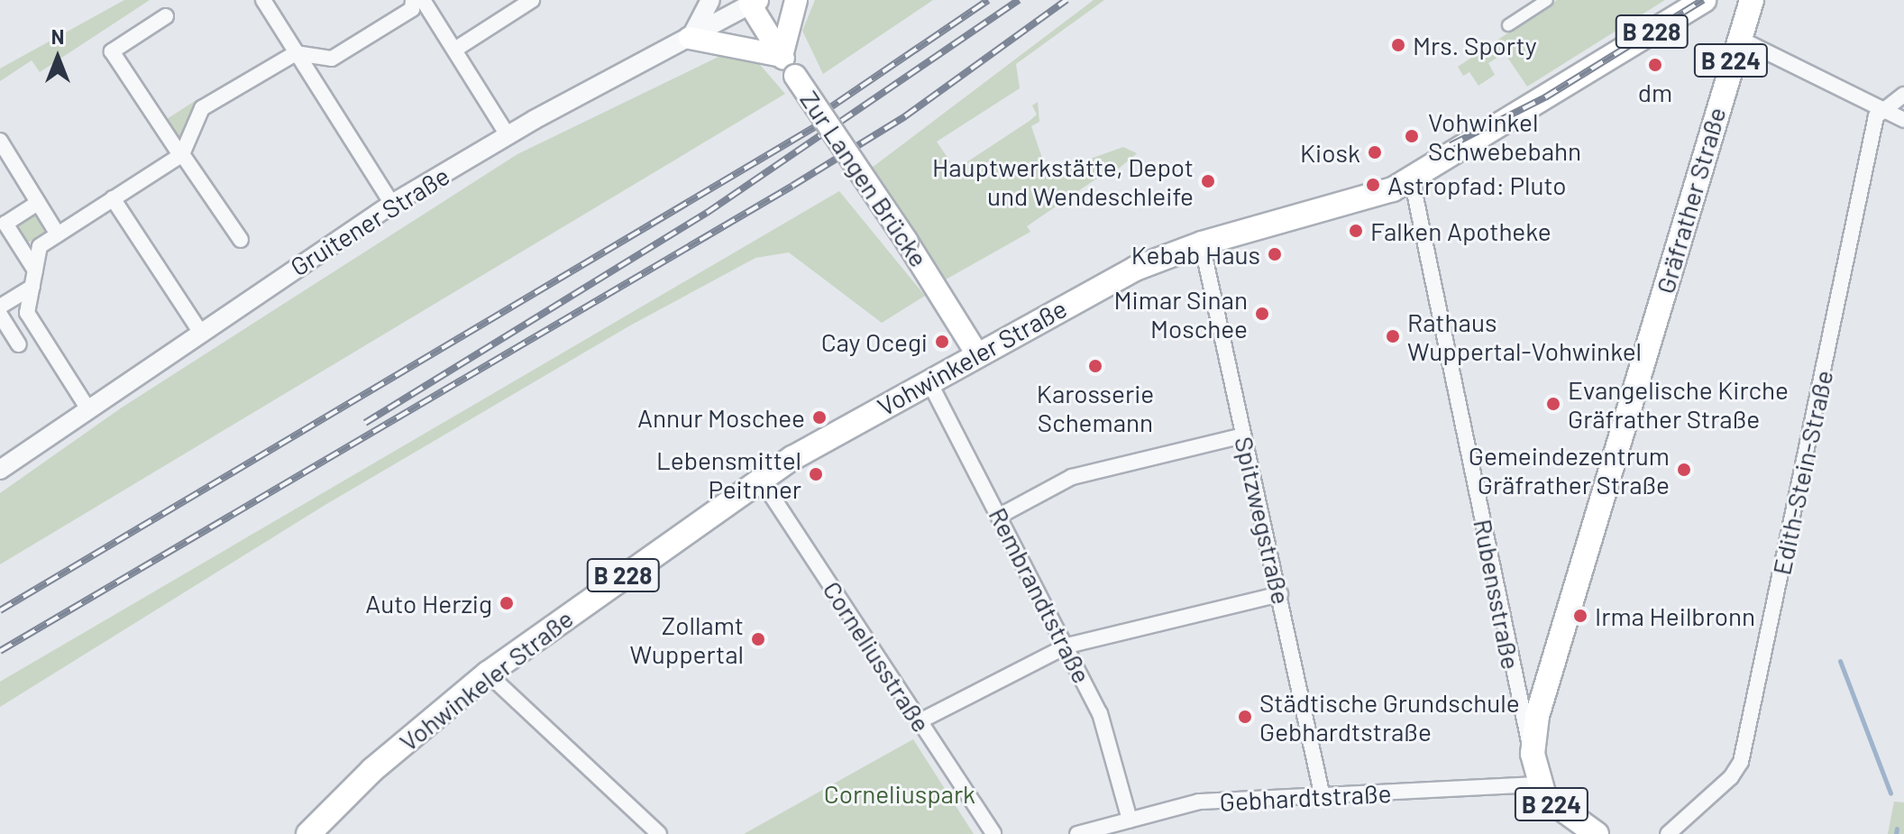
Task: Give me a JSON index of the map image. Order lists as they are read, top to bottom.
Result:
{
  "streets": {
    "main road": [
      "B 228",
      "B 224",
      "Zur Langen Brücke",
      "Gräfrather Straße",
      "Vohwinkeler Straße"
    ],
    "street": [
      "Gruitener Straße",
      "Edith-Stein-Straße",
      "Spitzwegstraße",
      "Rubensstraße",
      "Rembrandtstraße",
      "Corneliusstraße",
      "Gebhardtstraße"
    ]
  },
  "crossings": [
    ["Zur Langen Brücke", "Gruitener Straße"],
    ["Zur Langen Brücke", "Vohwinkeler Straße"],
    ["Gräfrather Straße", "Rubensstraße"],
    ["Gräfrather Straße", "Gebhardtstraße"],
    ["Vohwinkeler Straße", "Spitzwegstraße"],
    ["Vohwinkeler Straße", "Rubensstraße"],
    ["Vohwinkeler Straße", "Rembrandtstraße"],
    ["Vohwinkeler Straße", "Corneliusstraße"],
    ["Spitzwegstraße", "Gebhardtstraße"],
    ["Rembrandtstraße", "Gebhardtstraße"]
  ],
  "parks": ["Corneliuspark"],
  "places": [
    "Mrs. Sporty",
    "dm",
    "Vohwinkel Schwebebahn",
    "Kiosk",
    "Hauptwerkstätte, Depot und Wendeschleife",
    "Astropfad: Pluto",
    "Falken Apotheke",
    "Kebab Haus",
    "Mimar Sinan Moschee",
    "Rathaus Wuppertal-Vohwinkel",
    "Cay Ocegi",
    "Karosserie Schemann",
    "Evangelische Kirche Gräfrather Straße",
    "Annur Moschee",
    "Gemeindezentrum Gräfrather Straße",
    "Lebensmittel Peitnner",
    "Auto Herzig",
    "Irma Heilbronn",
    "Zollamt Wuppertal",
    "Städtische Grundschule Gebhardtstraße"
  ],
  "north": "top"
}
